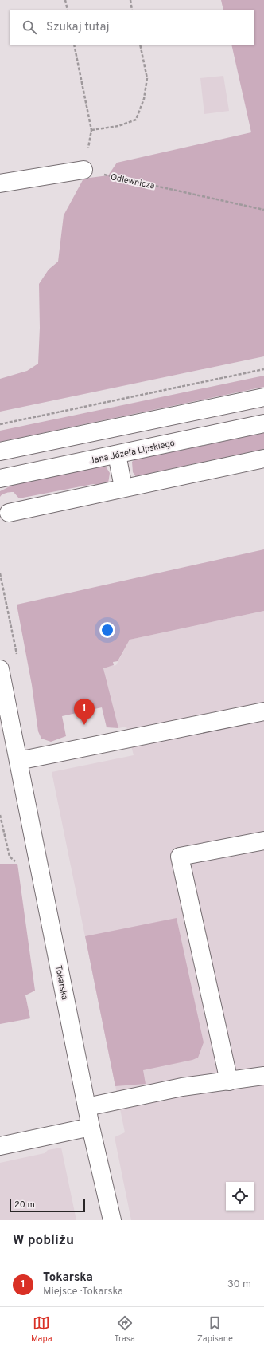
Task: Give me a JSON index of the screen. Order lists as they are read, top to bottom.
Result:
{
  "streets": {
    "street": ["Jana Józefa Lipskiego", "Tokarska"],
    "path": ["Odlewnicza"]
  },
  "scale_bar": "20 m",
  "page": {
    "search": "Szukaj tutaj",
    "pins": "1",
    "scale": "20 m",
    "heading": "W pobliżu",
    "list": [
      {
        "mark": "1",
        "name": "Tokarska",
        "note": "Miejsce · Tokarska",
        "value": "30 m"
      }
    ],
    "nav": ["Mapa", "Trasa", "Zapisane"]
  }
}
